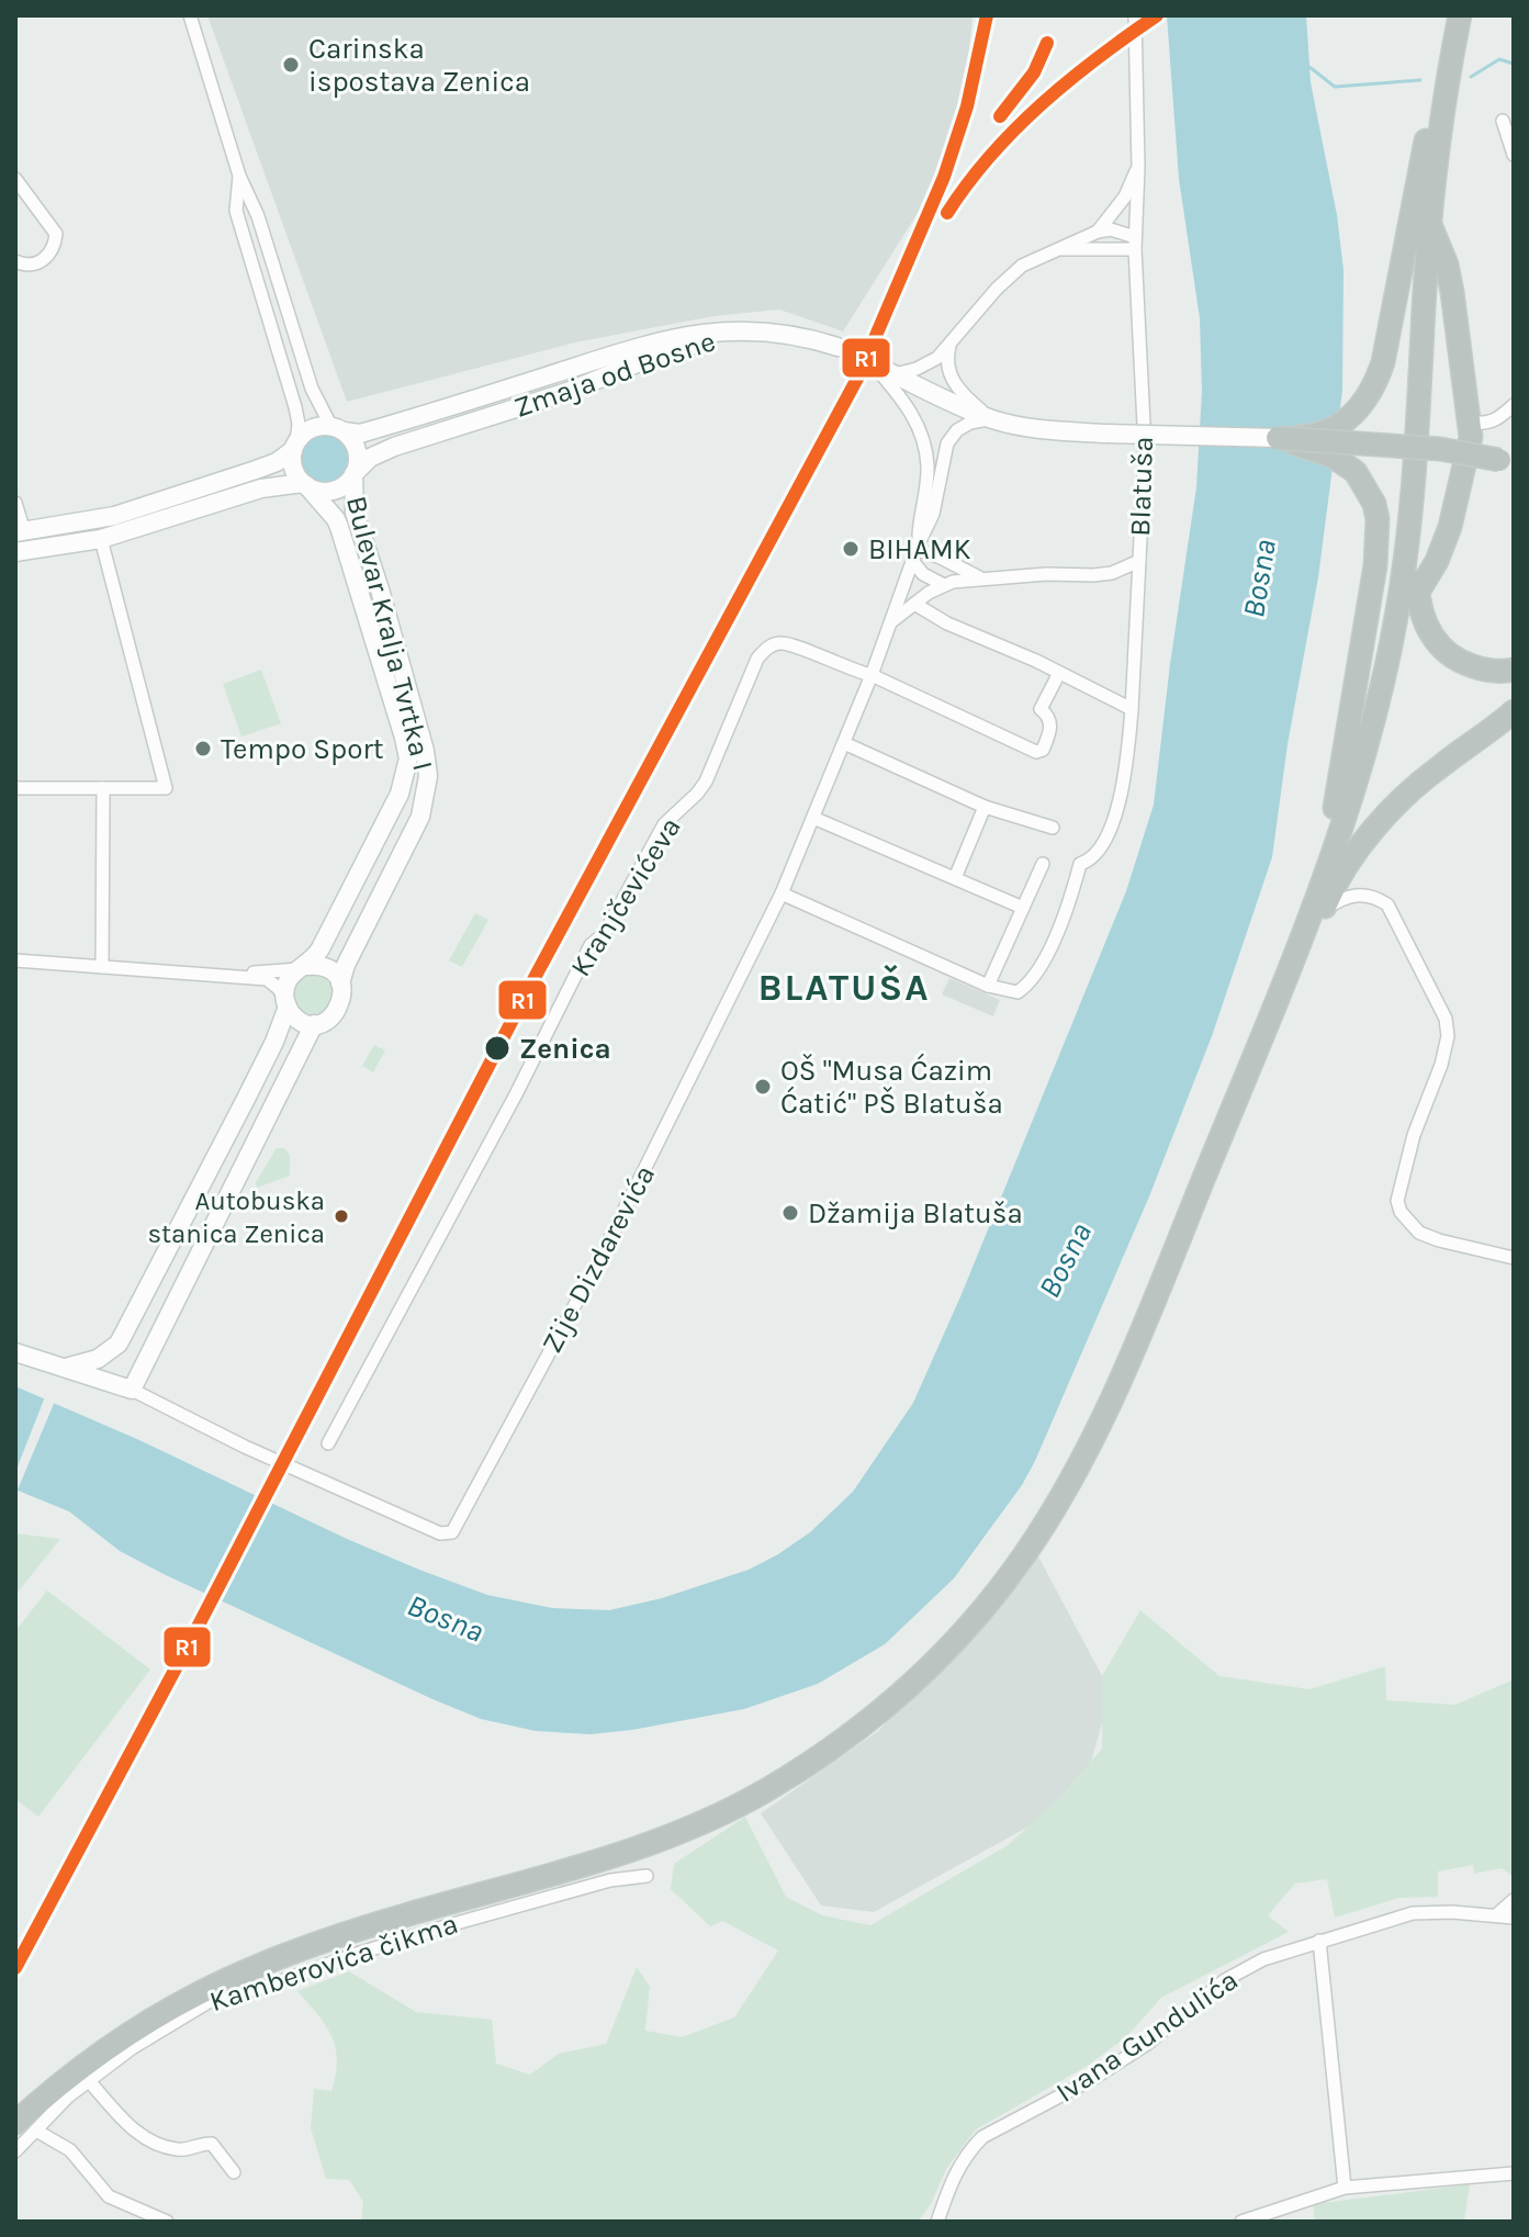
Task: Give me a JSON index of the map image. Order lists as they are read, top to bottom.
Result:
{
  "streets": {
    "street": [
      "Zmaja od Bosne",
      "Blatuša",
      "Bulevar Kralja Tvrtka I",
      "Kranjčevićeva",
      "Zije Dizdarevića",
      "Kamberovića čikma",
      "Ivana Gundulića"
    ]
  },
  "crossings": [
    ["Zmaja od Bosne", "Bulevar Kralja Tvrtka I"],
    ["Blatuša", "Kranjčevićeva"],
    ["Blatuša", "Zije Dizdarevića"],
    ["Bulevar Kralja Tvrtka I", "Zije Dizdarevića"]
  ],
  "districts": ["BLATUŠA"],
  "water": ["Bosna"],
  "places": [
    "Carinska ispostava Zenica",
    "BIHAMK",
    "Tempo Sport",
    "Zenica",
    "OŠ \"Musa Ćazim Ćatić\" PŠ Blatuša",
    "Džamija Blatuša",
    "Autobuska stanica Zenica"
  ],
  "lines": ["transit line R1"]
}
